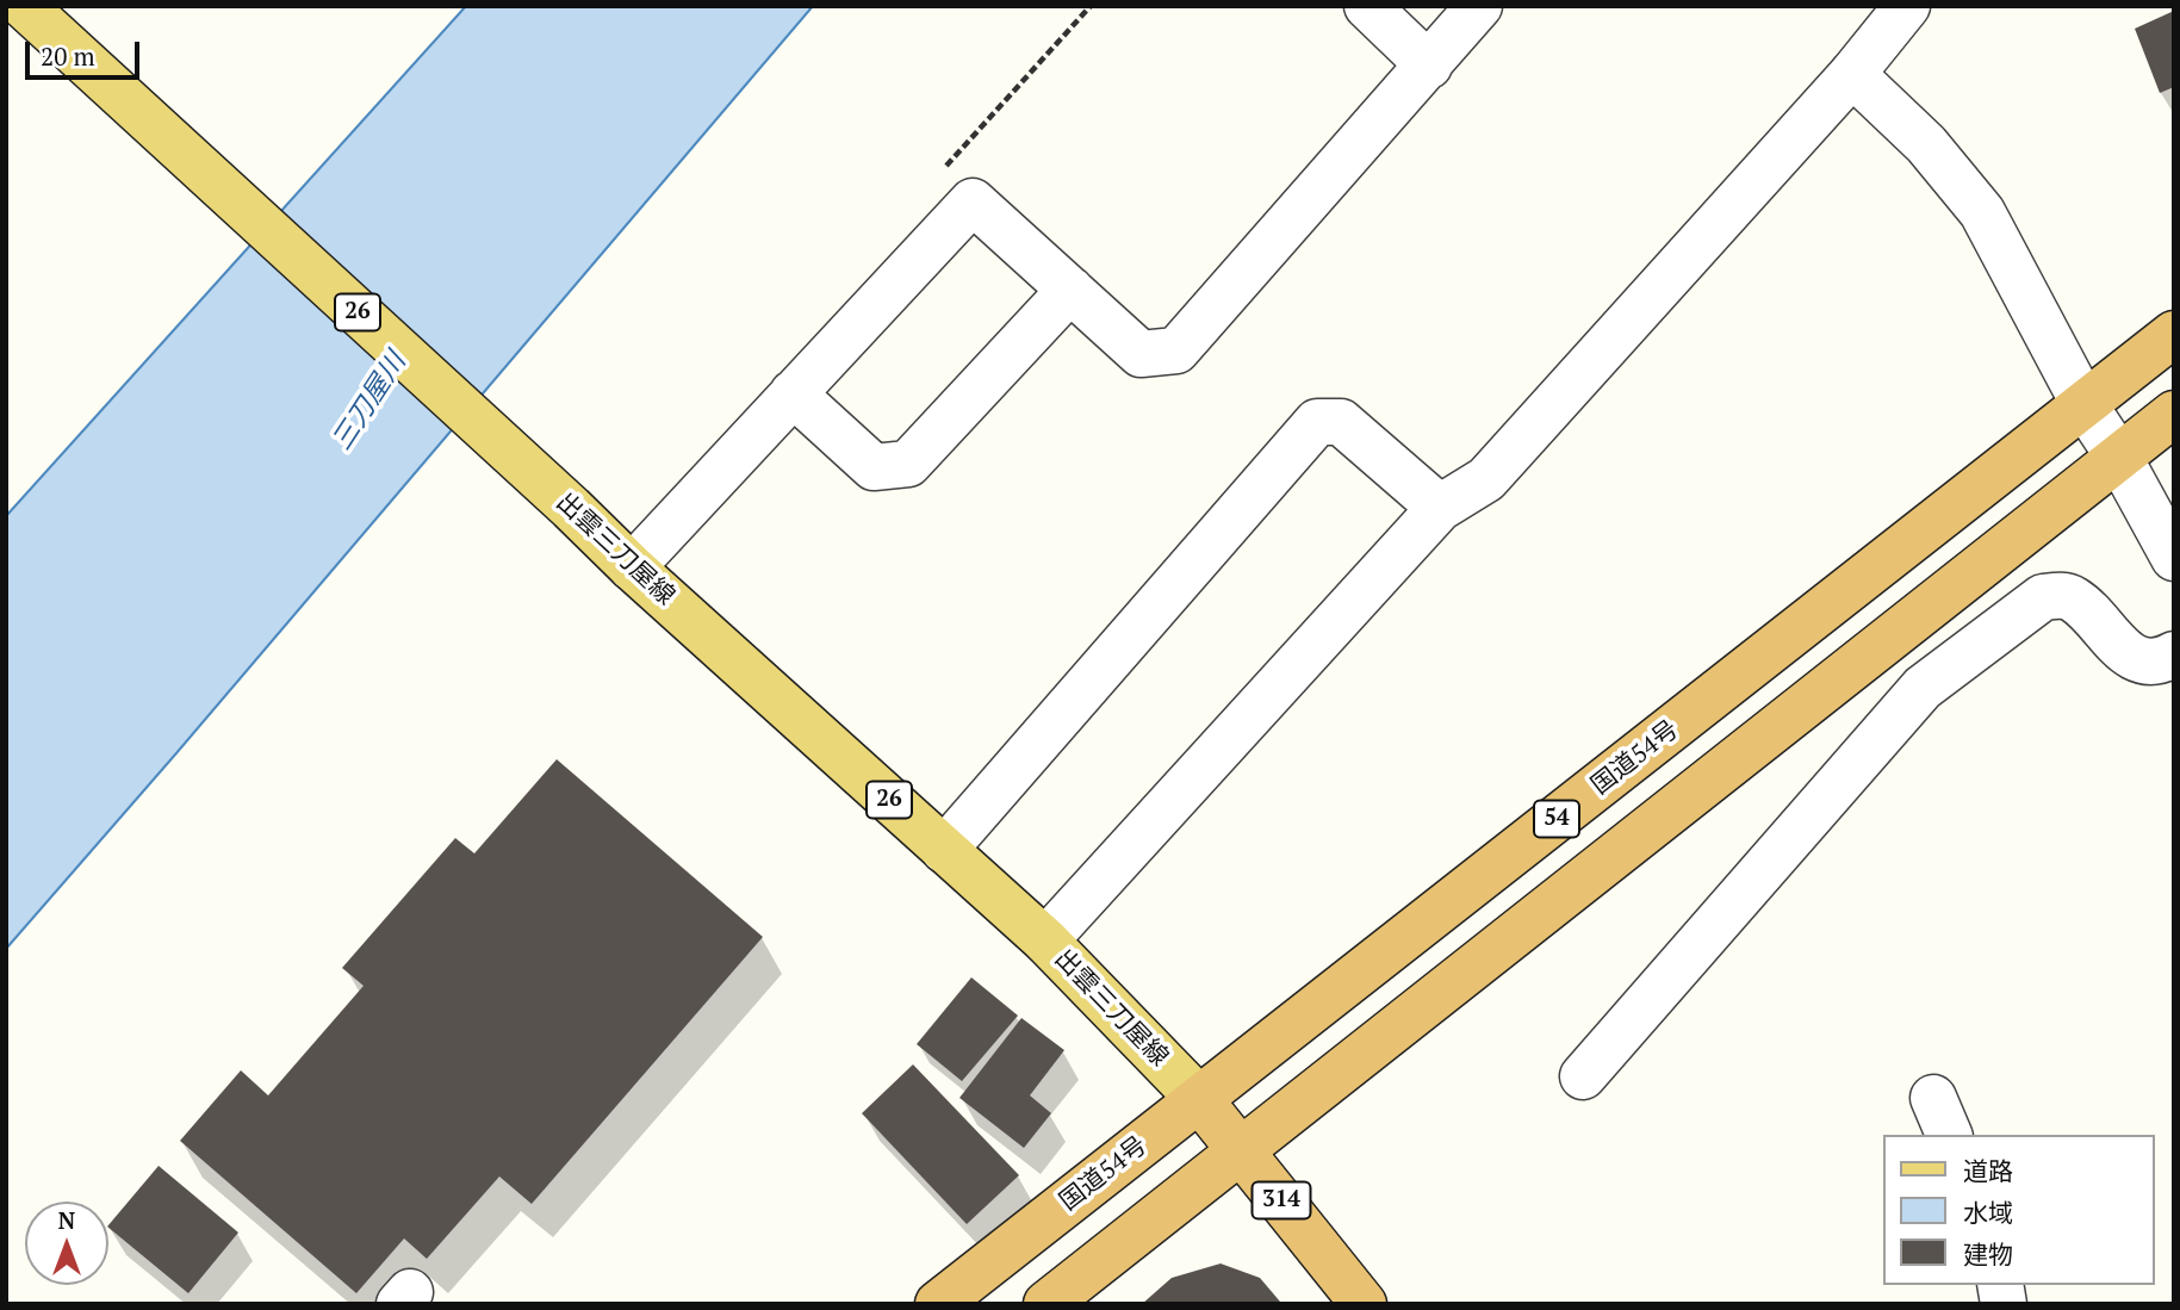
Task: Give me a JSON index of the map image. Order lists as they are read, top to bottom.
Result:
{
  "streets": {
    "highway": ["国道54号", "54", "314"],
    "main road": ["26", "出雲三刀屋線"]
  },
  "crossings": [
    ["出雲三刀屋線", "国道54号"],
    ["出雲三刀屋線", "314"],
    ["国道54号", "314"],
    ["54", "314"]
  ],
  "water": ["三刀屋川"],
  "legend": ["道路", "水域", "建物"],
  "scale_bar": "20 m",
  "north": "top"
}
